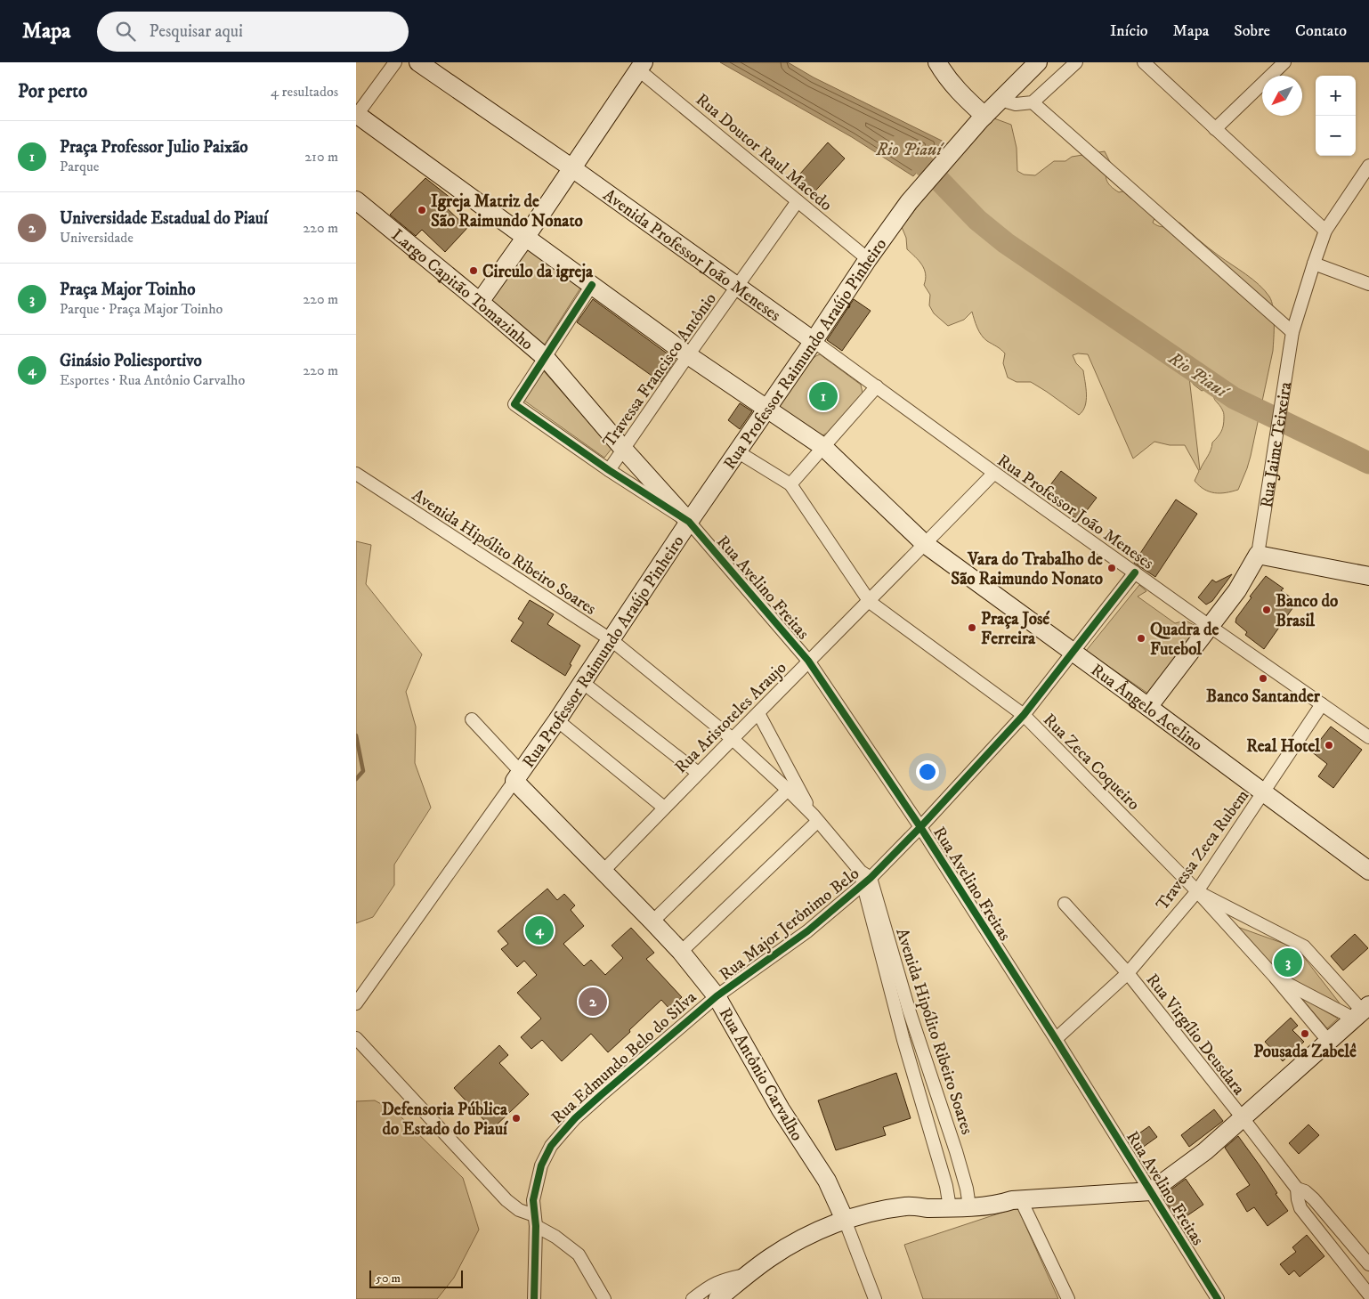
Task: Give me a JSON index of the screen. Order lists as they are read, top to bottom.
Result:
{
  "streets": {
    "main road": [
      "Avenida Professor João Meneses",
      "Largo Capitão Tomazinho",
      "Rua Professor Raimundo Araújo Pinheiro",
      "Rua Jaime Teixeira",
      "Rua Ângelo Acelino",
      "Rua Antônio Carvalho"
    ],
    "street": [
      "Rua Doutor Raul Macedo",
      "Travessa Francisco Antônio",
      "Rua Professor João Meneses",
      "Avenida Hipólito Ribeiro Soares",
      "Rua Avelino Freitas",
      "Rua Aristoteles Araujo",
      "Rua Zeca Coqueiro",
      "Travessa Zeca Rubem",
      "Rua Major Jerônimo Belo",
      "Rua Virgílio Deusdara",
      "Rua Edmundo Belo do Silva"
    ]
  },
  "crossings": [
    ["Rua Doutor Raul Macedo", "Rua Professor Raimundo Araújo Pinheiro"],
    ["Rua Doutor Raul Macedo", "Travessa Francisco Antônio"],
    ["Avenida Professor João Meneses", "Rua Professor Raimundo Araújo Pinheiro"],
    ["Avenida Professor João Meneses", "Travessa Francisco Antônio"],
    ["Avenida Professor João Meneses", "Rua Professor João Meneses"],
    ["Largo Capitão Tomazinho", "Rua Professor Raimundo Araújo Pinheiro"],
    ["Largo Capitão Tomazinho", "Travessa Francisco Antônio"],
    ["Largo Capitão Tomazinho", "Rua Avelino Freitas"],
    ["Rua Professor Raimundo Araújo Pinheiro", "Rua Professor João Meneses"],
    ["Rua Professor Raimundo Araújo Pinheiro", "Avenida Hipólito Ribeiro Soares"],
    ["Rua Professor Raimundo Araújo Pinheiro", "Rua Avelino Freitas"],
    ["Rua Professor Raimundo Araújo Pinheiro", "Rua Ângelo Acelino"],
    ["Rua Professor Raimundo Araújo Pinheiro", "Rua Antônio Carvalho"],
    ["Travessa Francisco Antônio", "Rua Avelino Freitas"],
    ["Travessa Francisco Antônio", "Rua Ângelo Acelino"],
    ["Rua Jaime Teixeira", "Rua Professor João Meneses"],
    ["Rua Jaime Teixeira", "Rua Ângelo Acelino"],
    ["Rua Professor João Meneses", "Rua Aristoteles Araujo"],
    ["Rua Professor João Meneses", "Travessa Zeca Rubem"],
    ["Avenida Hipólito Ribeiro Soares", "Rua Aristoteles Araujo"],
    ["Avenida Hipólito Ribeiro Soares", "Rua Major Jerônimo Belo"],
    ["Rua Avelino Freitas", "Rua Aristoteles Araujo"],
    ["Rua Avelino Freitas", "Travessa Zeca Rubem"],
    ["Rua Avelino Freitas", "Rua Major Jerônimo Belo"],
    ["Rua Ângelo Acelino", "Rua Aristoteles Araujo"],
    ["Rua Ângelo Acelino", "Travessa Zeca Rubem"],
    ["Rua Aristoteles Araujo", "Rua Zeca Coqueiro"],
    ["Rua Aristoteles Araujo", "Rua Antônio Carvalho"],
    ["Rua Zeca Coqueiro", "Travessa Zeca Rubem"],
    ["Rua Zeca Coqueiro", "Rua Major Jerônimo Belo"],
    ["Travessa Zeca Rubem", "Rua Virgílio Deusdara"],
    ["Rua Major Jerônimo Belo", "Rua Edmundo Belo do Silva"],
    ["Rua Major Jerônimo Belo", "Rua Antônio Carvalho"],
    ["Rua Edmundo Belo do Silva", "Rua Antônio Carvalho"]
  ],
  "water": ["Rio Piauí"],
  "places": [
    "Igreja Matriz de São Raimundo Nonato",
    "Circulo da igreja",
    "Vara do Trabalho de São Raimundo Nonato",
    "Banco do Brasil",
    "Praça José Ferreira",
    "Quadra de Futebol",
    "Banco Santander",
    "Real Hotel",
    "Pousada Zabelê",
    "Defensoria Pública do Estado do Piauí"
  ],
  "scale_bar": "50 m",
  "north": "bottom left",
  "page": {
    "header": "Mapa",
    "search": "Pesquisar aqui",
    "nav": [
      "Início",
      "Mapa",
      "Sobre",
      "Contato"
    ],
    "heading": ["Por perto", "4 resultados"],
    "map_buttons": ["+", "−"],
    "list": [
      {
        "mark": "1",
        "name": "Praça Professor Julio Paixão",
        "note": "Parque",
        "value": "210 m"
      },
      {
        "mark": "2",
        "name": "Universidade Estadual do Piauí",
        "note": "Universidade",
        "value": "220 m"
      },
      {
        "mark": "3",
        "name": "Praça Major Toinho",
        "note": "Parque · Praça Major Toinho",
        "value": "220 m"
      },
      {
        "mark": "4",
        "name": "Ginásio Poliesportivo",
        "note": "Esportes · Rua Antônio Carvalho",
        "value": "220 m"
      }
    ],
    "pins": [
      "1",
      "4",
      "3",
      "2"
    ],
    "scale": "50 m"
  }
}
